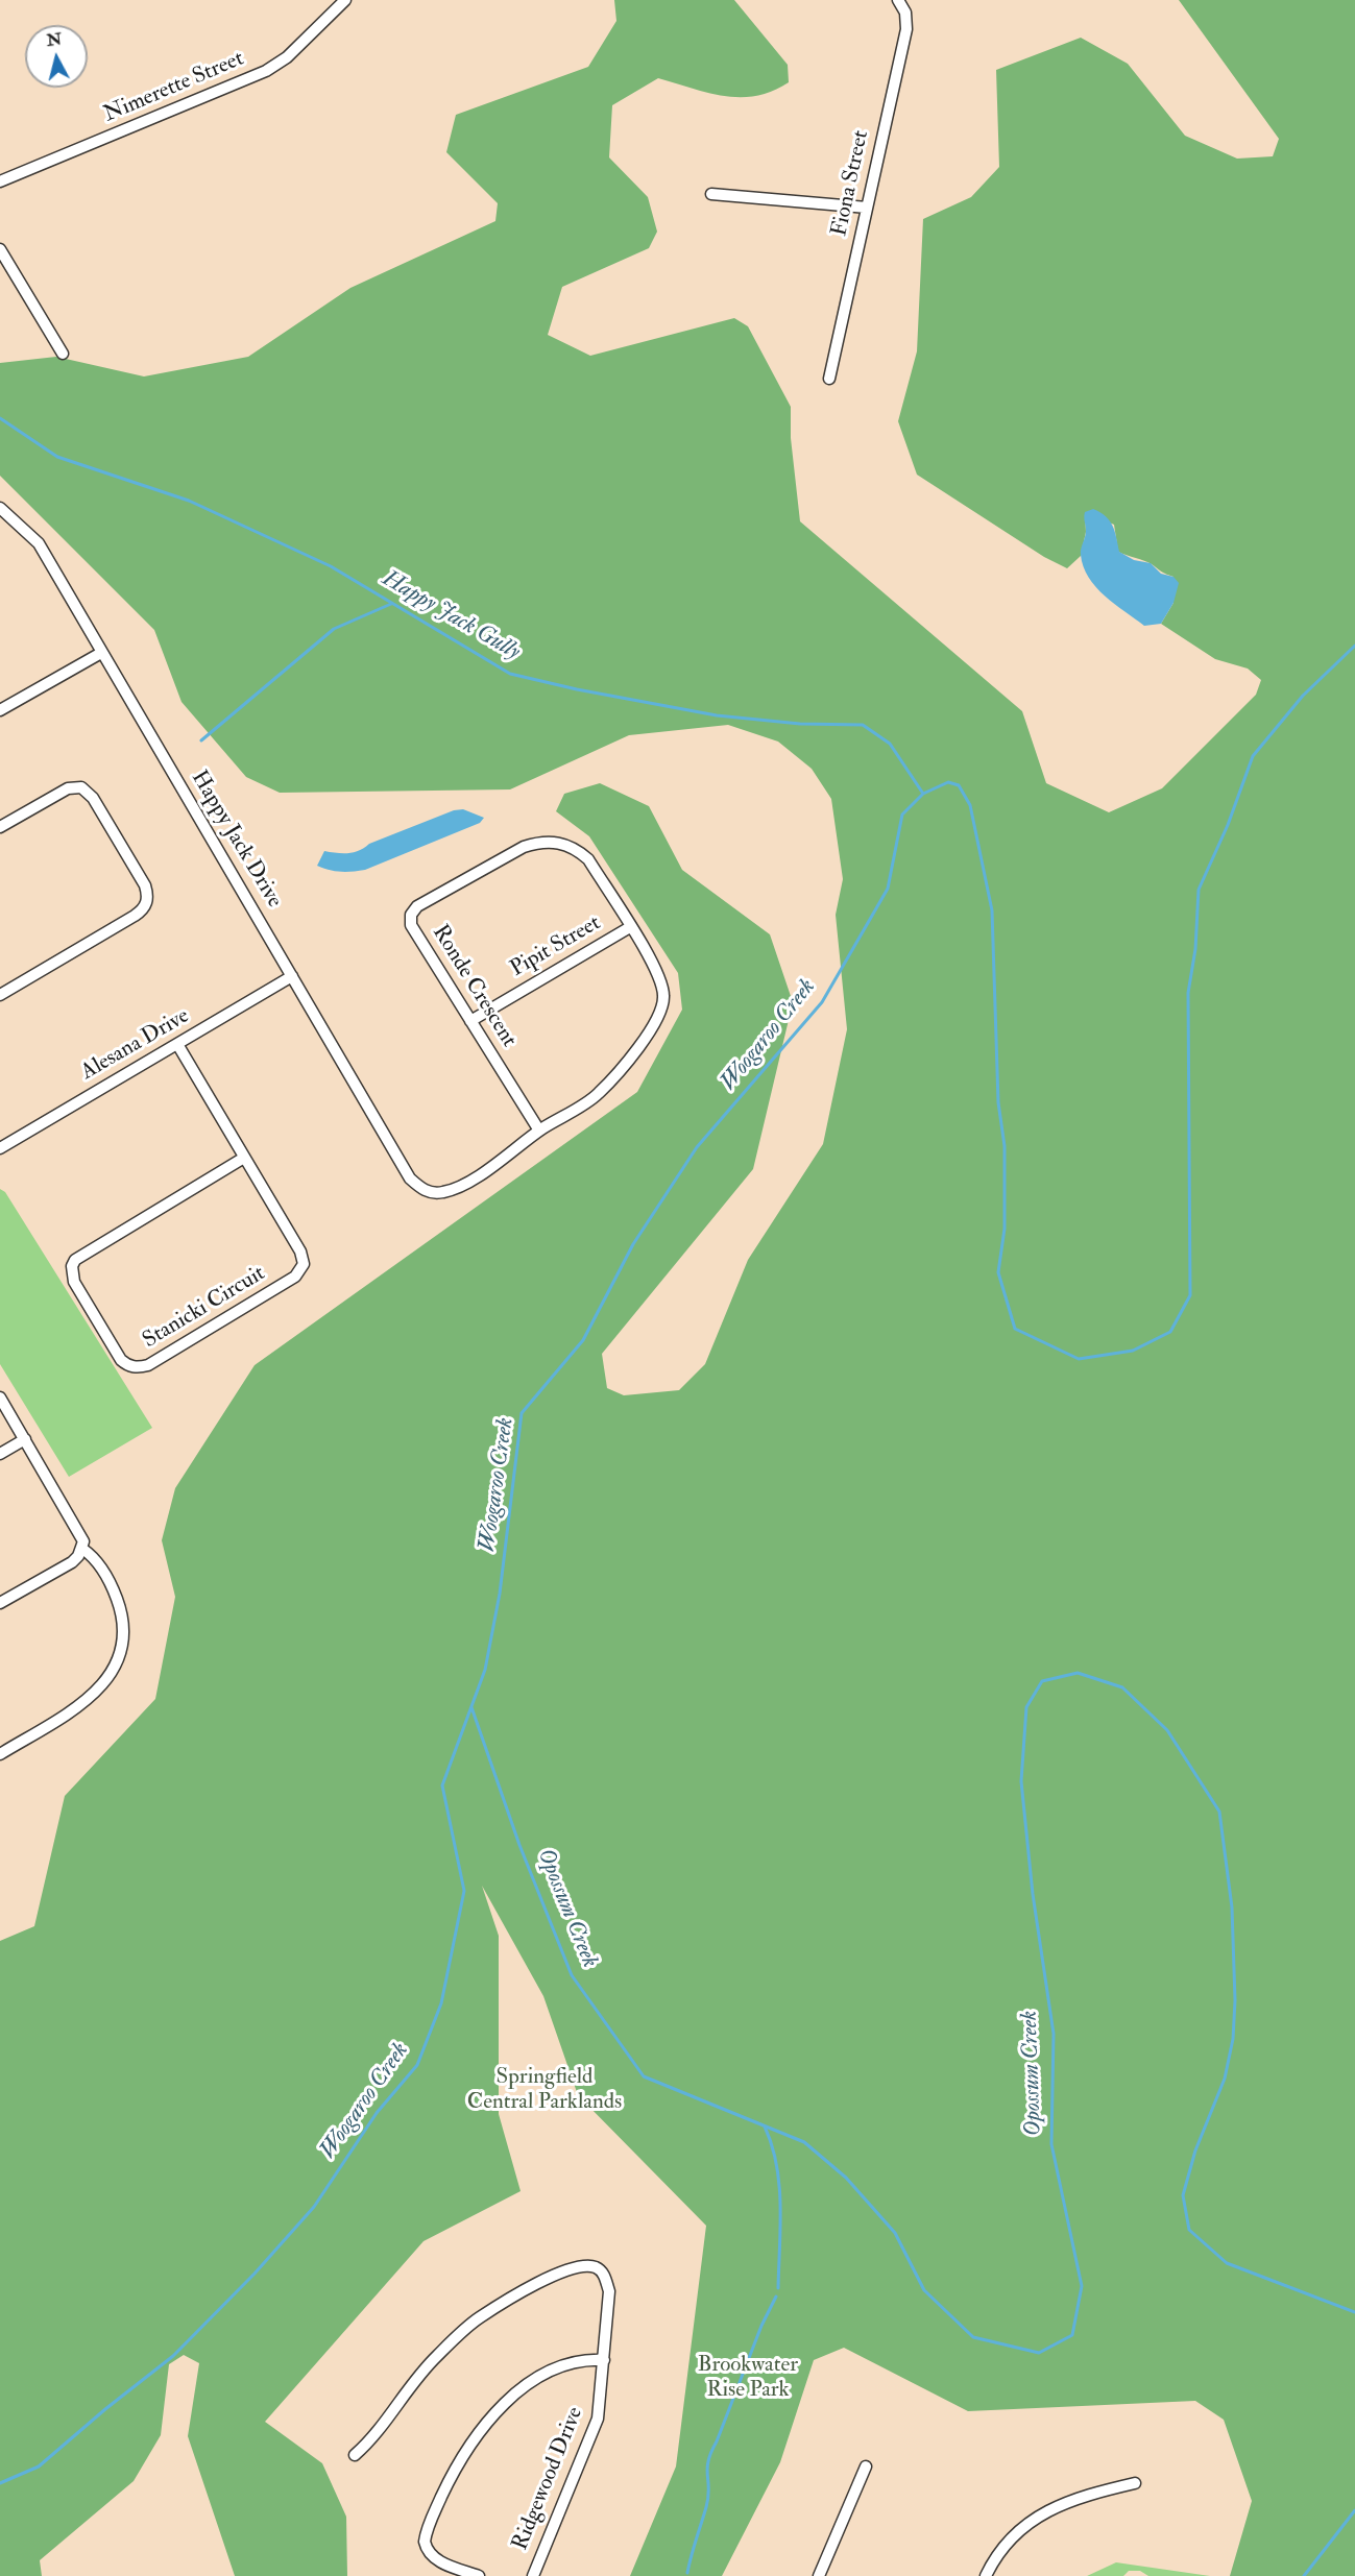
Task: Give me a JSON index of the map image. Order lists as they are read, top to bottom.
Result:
{
  "streets": {
    "street": [
      "Nimerette Street",
      "Fiona Street",
      "Happy Jack Drive",
      "Pipit Street",
      "Ronde Crescent",
      "Alesana Drive",
      "Stanicki Circuit",
      "Ridgewood Drive"
    ]
  },
  "crossings": [
    ["Happy Jack Drive", "Ronde Crescent"],
    ["Happy Jack Drive", "Alesana Drive"],
    ["Pipit Street", "Ronde Crescent"],
    ["Alesana Drive", "Stanicki Circuit"]
  ],
  "water": ["Happy Jack Gully", "Woogaroo Creek", "Opossum Creek"],
  "parks": ["Springfield Central Parklands", "Brookwater Rise Park"],
  "north": "top"
}
